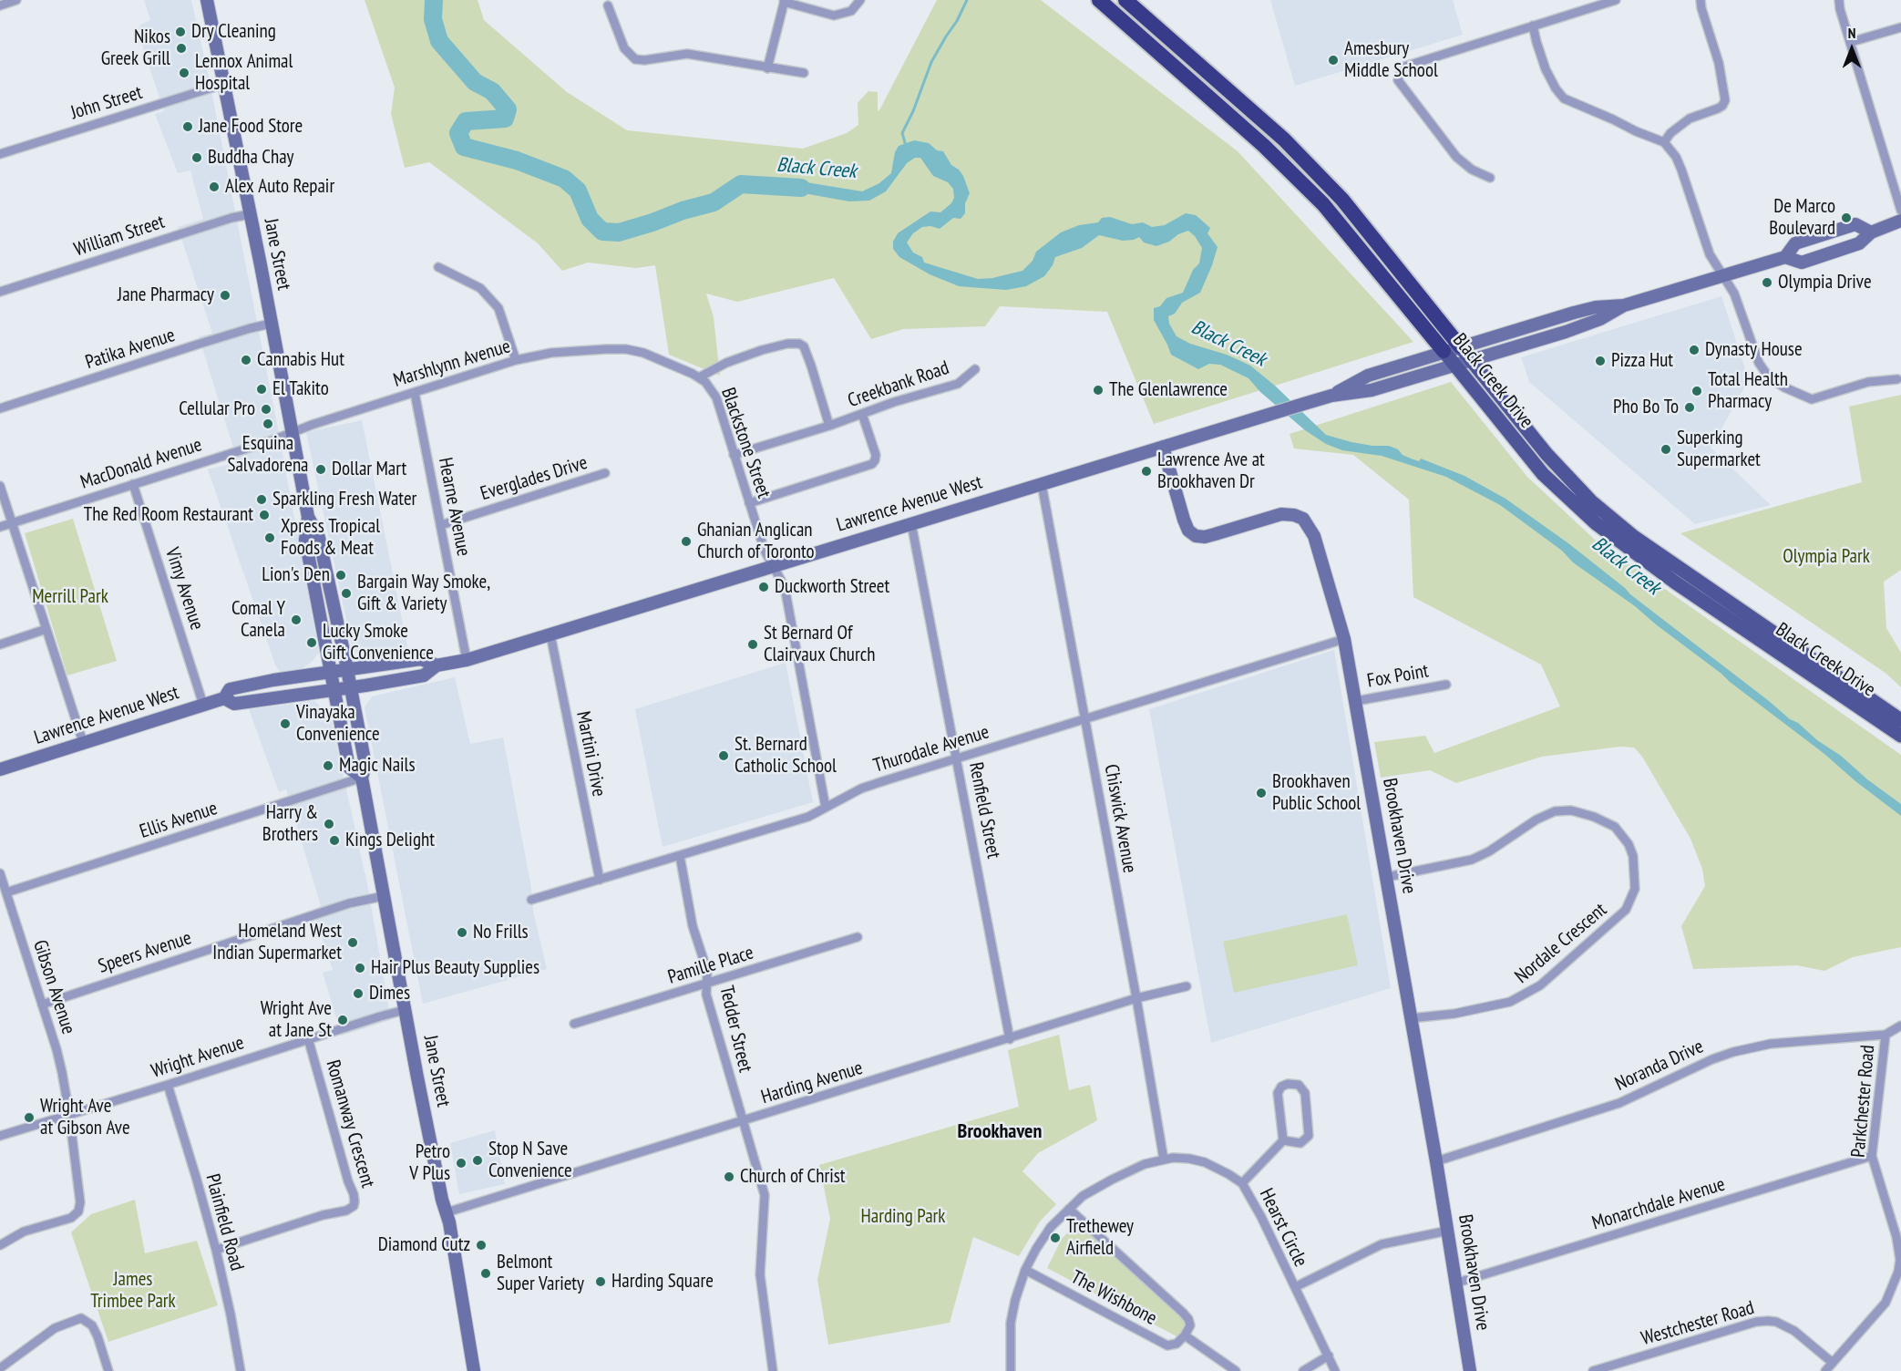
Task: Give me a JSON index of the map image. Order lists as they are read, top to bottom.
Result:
{
  "streets": {
    "highway": ["Black Creek Drive"],
    "main road": ["Jane Street", "Lawrence Avenue West", "Brookhaven Drive"],
    "street": [
      "John Street",
      "William Street",
      "Patika Avenue",
      "Marshlynn Avenue",
      "Creekbank Road",
      "Blackstone Street",
      "MacDonald Avenue",
      "Everglades Drive",
      "Hearne Avenue",
      "Vimy Avenue",
      "Fox Point",
      "Thurodale Avenue",
      "Martini Drive",
      "Renfield Street",
      "Chiswick Avenue",
      "Ellis Avenue",
      "Nordale Crescent",
      "Speers Avenue",
      "Pamille Place",
      "Gibson Avenue",
      "Tedder Street",
      "Wright Avenue",
      "Noranda Drive",
      "Harding Avenue",
      "Parkchester Road",
      "Romanway Crescent",
      "Monarchdale Avenue",
      "Plainfield Road",
      "Hearst Circle",
      "The Wishbone",
      "Westchester Road"
    ]
  },
  "crossings": [
    ["John Street", "Jane Street"],
    ["William Street", "Jane Street"],
    ["Jane Street", "Patika Avenue"],
    ["Jane Street", "Marshlynn Avenue"],
    ["Jane Street", "MacDonald Avenue"],
    ["Jane Street", "Lawrence Avenue West"],
    ["Jane Street", "Ellis Avenue"],
    ["Jane Street", "Speers Avenue"],
    ["Jane Street", "Wright Avenue"],
    ["Jane Street", "Harding Avenue"],
    ["Marshlynn Avenue", "Blackstone Street"],
    ["Marshlynn Avenue", "MacDonald Avenue"],
    ["Marshlynn Avenue", "Hearne Avenue"],
    ["Black Creek Drive", "Lawrence Avenue West"],
    ["Creekbank Road", "Blackstone Street"],
    ["Blackstone Street", "Lawrence Avenue West"],
    ["MacDonald Avenue", "Vimy Avenue"],
    ["Everglades Drive", "Hearne Avenue"],
    ["Lawrence Avenue West", "Hearne Avenue"],
    ["Lawrence Avenue West", "Vimy Avenue"],
    ["Lawrence Avenue West", "Martini Drive"],
    ["Lawrence Avenue West", "Renfield Street"],
    ["Lawrence Avenue West", "Chiswick Avenue"],
    ["Lawrence Avenue West", "Brookhaven Drive"],
    ["Fox Point", "Brookhaven Drive"],
    ["Thurodale Avenue", "Martini Drive"],
    ["Thurodale Avenue", "Renfield Street"],
    ["Thurodale Avenue", "Chiswick Avenue"],
    ["Thurodale Avenue", "Brookhaven Drive"],
    ["Thurodale Avenue", "Tedder Street"],
    ["Renfield Street", "Harding Avenue"],
    ["Chiswick Avenue", "Harding Avenue"],
    ["Chiswick Avenue", "Hearst Circle"],
    ["Ellis Avenue", "Gibson Avenue"],
    ["Brookhaven Drive", "Nordale Crescent"],
    ["Brookhaven Drive", "Noranda Drive"],
    ["Brookhaven Drive", "Monarchdale Avenue"],
    ["Speers Avenue", "Gibson Avenue"],
    ["Pamille Place", "Tedder Street"],
    ["Gibson Avenue", "Wright Avenue"],
    ["Tedder Street", "Harding Avenue"],
    ["Wright Avenue", "Romanway Crescent"],
    ["Wright Avenue", "Plainfield Road"],
    ["Noranda Drive", "Parkchester Road"],
    ["Parkchester Road", "Monarchdale Avenue"],
    ["Parkchester Road", "Westchester Road"],
    ["Romanway Crescent", "Plainfield Road"],
    ["Hearst Circle", "The Wishbone"]
  ],
  "districts": ["Brookhaven"],
  "water": ["Black Creek"],
  "parks": [
    "Olympia Park",
    "Merrill Park",
    "Harding Park",
    "James Trimbee Park"
  ],
  "places": [
    "Dry Cleaning",
    "Nikos Greek Grill",
    "Amesbury Middle School",
    "Lennox Animal Hospital",
    "Jane Food Store",
    "Buddha Chay",
    "Alex Auto Repair",
    "De Marco Boulevard",
    "Olympia Drive",
    "Jane Pharmacy",
    "Dynasty House",
    "Cannabis Hut",
    "Pizza Hut",
    "El Takito",
    "The Glenlawrence",
    "Total Health Pharmacy",
    "Pho Bo To",
    "Cellular Pro",
    "Esquina Salvadorena",
    "Superking Supermarket",
    "Dollar Mart",
    "Lawrence Ave at Brookhaven Dr",
    "Sparkling Fresh Water",
    "The Red Room Restaurant",
    "Xpress Tropical Foods & Meat",
    "Ghanian Anglican Church of Toronto",
    "Lion's Den",
    "Duckworth Street",
    "Bargain Way Smoke, Gift & Variety",
    "Comal Y Canela",
    "Lucky Smoke Gift Convenience",
    "St Bernard Of Clairvaux Church",
    "Vinayaka Convenience",
    "St. Bernard Catholic School",
    "Magic Nails",
    "Brookhaven Public School",
    "Harry & Brothers",
    "Kings Delight",
    "No Frills",
    "Homeland West Indian Supermarket",
    "Hair Plus Beauty Supplies",
    "Dimes",
    "Wright Ave at Jane St",
    "Wright Ave at Gibson Ave",
    "Stop N Save Convenience",
    "Petro V Plus",
    "Church of Christ",
    "Trethewey Airfield",
    "Diamond Cutz",
    "Belmont Super Variety",
    "Harding Square"
  ],
  "north": "top"
}
